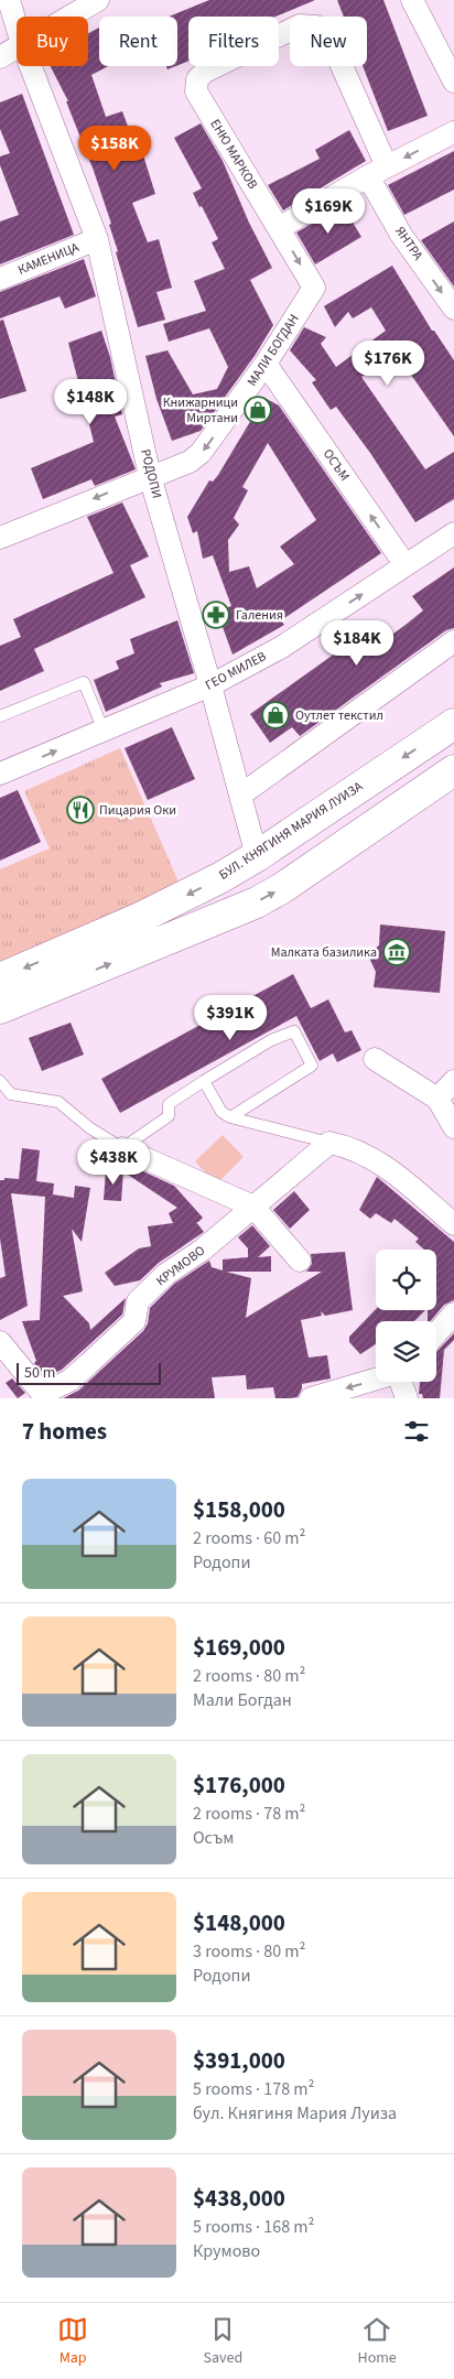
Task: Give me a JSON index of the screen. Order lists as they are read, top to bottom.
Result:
{
  "streets": {
    "main road": ["БУЛ. КНЯГИНЯ МАРИЯ ЛУИЗА"],
    "street": [
      "ЕНЮ МАРКОВ",
      "ЯНТРА",
      "КАМЕНИЦА",
      "МАЛИ БОГДАН",
      "ОСЪМ",
      "РОДОПИ",
      "ГЕО МИЛЕВ",
      "КРУМОВО"
    ]
  },
  "crossings": [
    ["ЕНЮ МАРКОВ", "МАЛИ БОГДАН"],
    ["КАМЕНИЦА", "РОДОПИ"],
    ["МАЛИ БОГДАН", "ОСЪМ"],
    ["МАЛИ БОГДАН", "РОДОПИ"],
    ["ОСЪМ", "ГЕО МИЛЕВ"],
    ["РОДОПИ", "ГЕО МИЛЕВ"],
    ["РОДОПИ", "БУЛ. КНЯГИНЯ МАРИЯ ЛУИЗА"]
  ],
  "one_way": ["ЯНТРА", "МАЛИ БОГДАН", "ОСЪМ"],
  "places": {
    "shop": ["Книжарници Миртани", "Оутлет текстил"],
    "pharmacy": ["Галения"],
    "restaurant": ["Пицария Оки"],
    "museum": ["Малката базилика"]
  },
  "scale_bar": "50 m",
  "page": {
    "chip": [
      "Buy",
      "Rent",
      "Filters",
      "New"
    ],
    "price": [
      "$158K",
      "$169K",
      "$176K",
      "$148K",
      "$184K",
      "$391K",
      "$438K"
    ],
    "scale": "50 m",
    "heading": "7 homes",
    "list": [
      {
        "name": "$158,000",
        "note": "2 rooms · 60 m² · Родопи"
      },
      {
        "name": "$169,000",
        "note": "2 rooms · 80 m² · Мали Богдан"
      },
      {
        "name": "$176,000",
        "note": "2 rooms · 78 m² · Осъм"
      },
      {
        "name": "$148,000",
        "note": "3 rooms · 80 m² · Родопи"
      },
      {
        "name": "$391,000",
        "note": "5 rooms · 178 m² · бул. Княгиня Мария Луиза"
      },
      {
        "name": "$438,000",
        "note": "5 rooms · 168 m² · Крумово"
      }
    ],
    "tabs": ["Map", "Saved", "Home"]
  }
}
